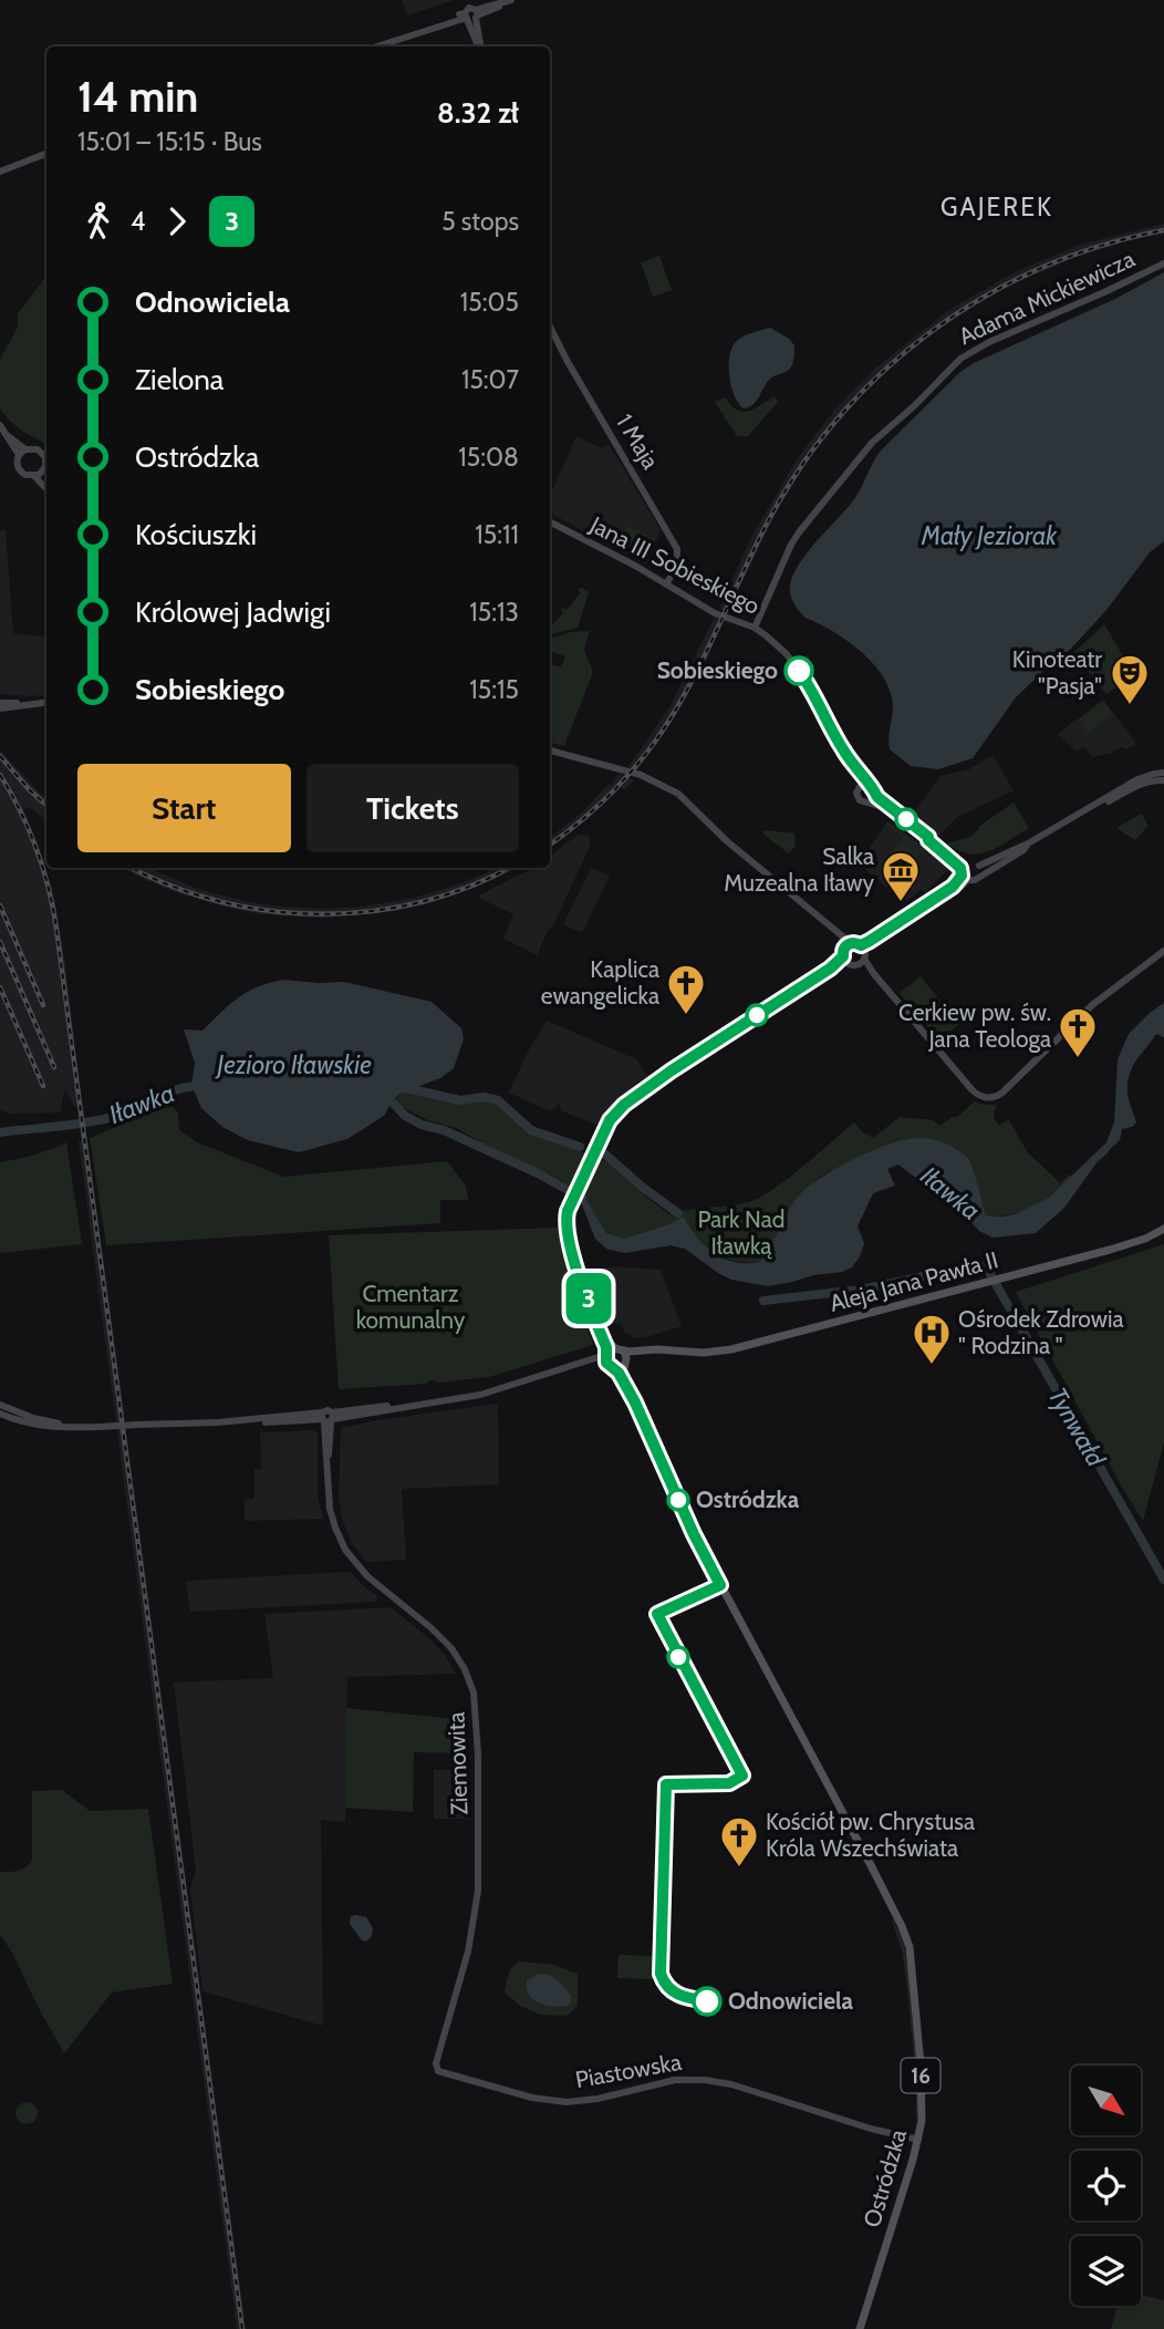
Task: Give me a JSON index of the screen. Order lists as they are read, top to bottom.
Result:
{
  "streets": {
    "main road": ["Aleja Jana Pawła II", "16", "Ostródzka"],
    "street": [
      "Adama Mickiewicza",
      "1 Maja",
      "Jana III Sobieskiego",
      "Ziemowita",
      "Piastowska"
    ]
  },
  "crossings": [
    ["Adama Mickiewicza", "Jana III Sobieskiego"],
    ["1 Maja", "Jana III Sobieskiego"],
    ["Aleja Jana Pawła II", "Ziemowita"],
    ["Aleja Jana Pawła II", "Ostródzka"],
    ["Ziemowita", "Piastowska"],
    ["Piastowska", "Ostródzka"]
  ],
  "districts": ["GAJEREK"],
  "water": [
    "Mały Jeziorak",
    "Jezioro Iławskie",
    "Iławka",
    "Tynwałd"
  ],
  "parks": ["Park Nad Iławką", "Cmentarz komunalny"],
  "places": {
    "other": ["Sobieskiego", "Ostródzka", "Odnowiciela"],
    "theatre": ["Kinoteatr \"Pasja\""],
    "museum": ["Salka Muzealna Iławy"],
    "church": ["Kaplica ewangelicka", "Cerkiew pw. św. Jana Teologa", "Kościół pw. Chrystusa Króla Wszechświata"],
    "hospital": ["Ośrodek Zdrowia \" Rodzina \""]
  },
  "lines": ["bus line 3"],
  "north": "bottom right",
  "page": {
    "on_map": "3",
    "heading": ["14 min", "15:01 – 15:15 · Bus", "8.32 zł"],
    "legs": ["4", "3", "5 stops"],
    "list": [
      {
        "name": "Odnowiciela",
        "value": "15:05"
      },
      {
        "name": "Zielona",
        "value": "15:07"
      },
      {
        "name": "Ostródzka",
        "value": "15:08"
      },
      {
        "name": "Kościuszki",
        "value": "15:11"
      },
      {
        "name": "Królowej Jadwigi",
        "value": "15:13"
      },
      {
        "name": "Sobieskiego",
        "value": "15:15"
      }
    ],
    "buttons": ["Start", "Tickets"]
  }
}
